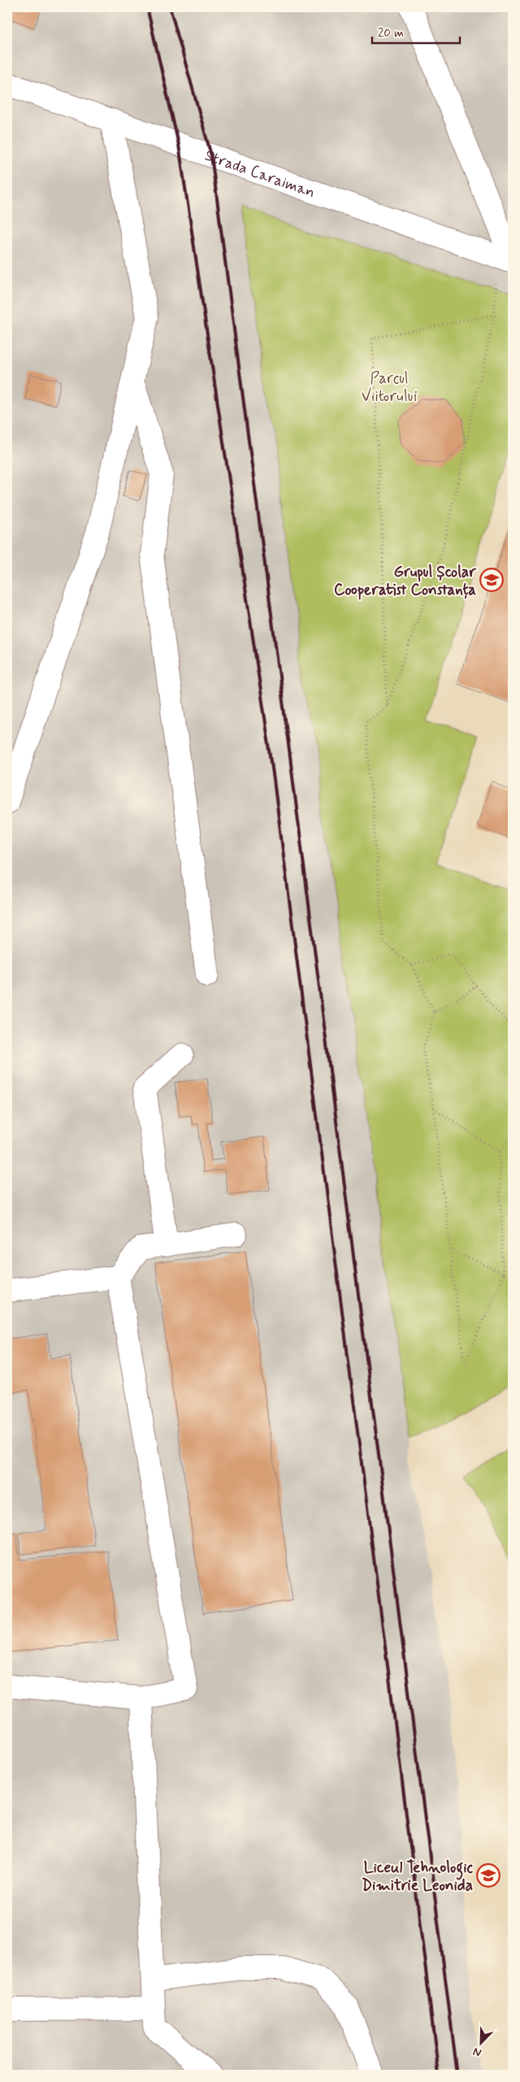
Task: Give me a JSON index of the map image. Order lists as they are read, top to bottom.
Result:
{
  "streets": {
    "street": ["Strada Caraiman"]
  },
  "parks": ["Parcul Viitorului"],
  "places": {
    "school or university": ["Grupul Școlar Cooperatist Constanța", "Liceul Tehnologic Dimitrie Leonida"]
  },
  "scale_bar": "20 m",
  "north": "bottom left"
}
